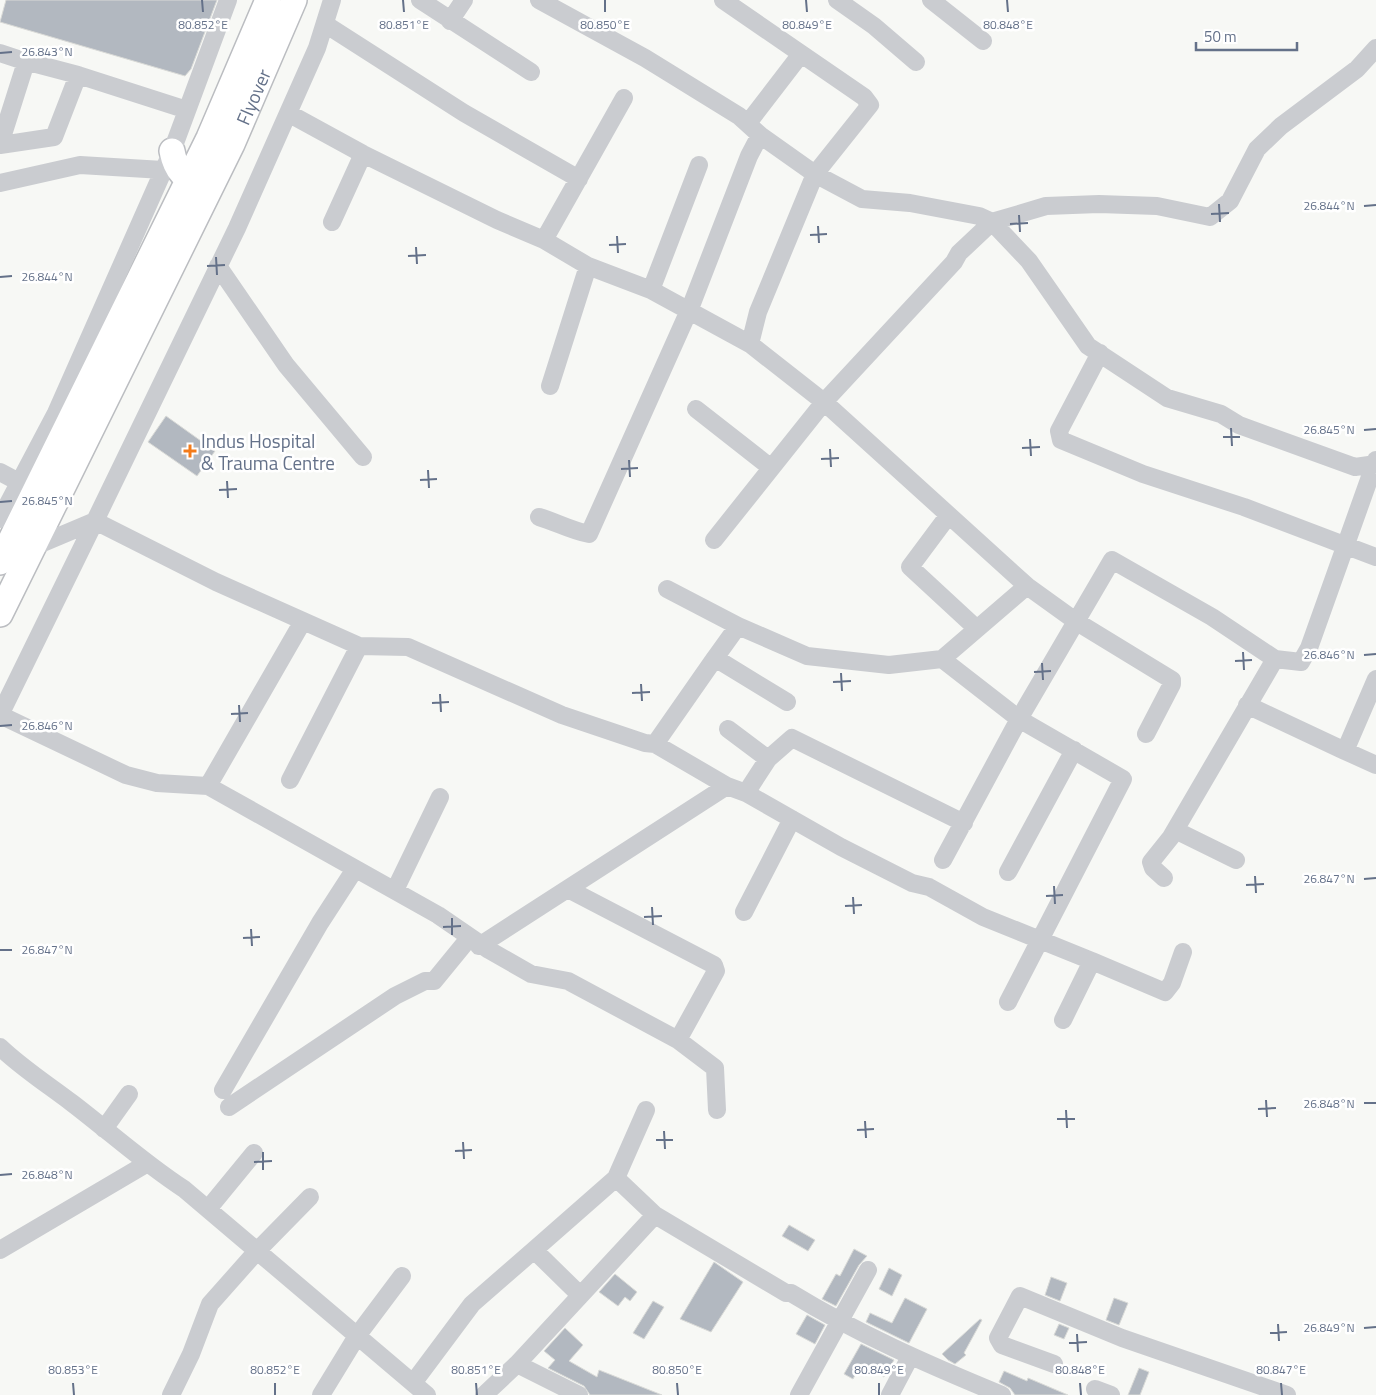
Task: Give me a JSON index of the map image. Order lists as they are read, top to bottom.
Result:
{
  "streets": {
    "highway": ["Flyover"]
  },
  "places": {
    "health": ["Indus Hospital & Trauma Centre"]
  },
  "scale_bar": "50 m",
  "coordinates": [
    "80.852°E",
    "80.851°E",
    "80.850°E",
    "80.849°E",
    "80.848°E",
    "26.843°N",
    "26.844°N",
    "26.845°N",
    "26.846°N",
    "26.847°N",
    "26.848°N",
    "26.849°N",
    "80.853°E",
    "80.847°E"
  ]
}
